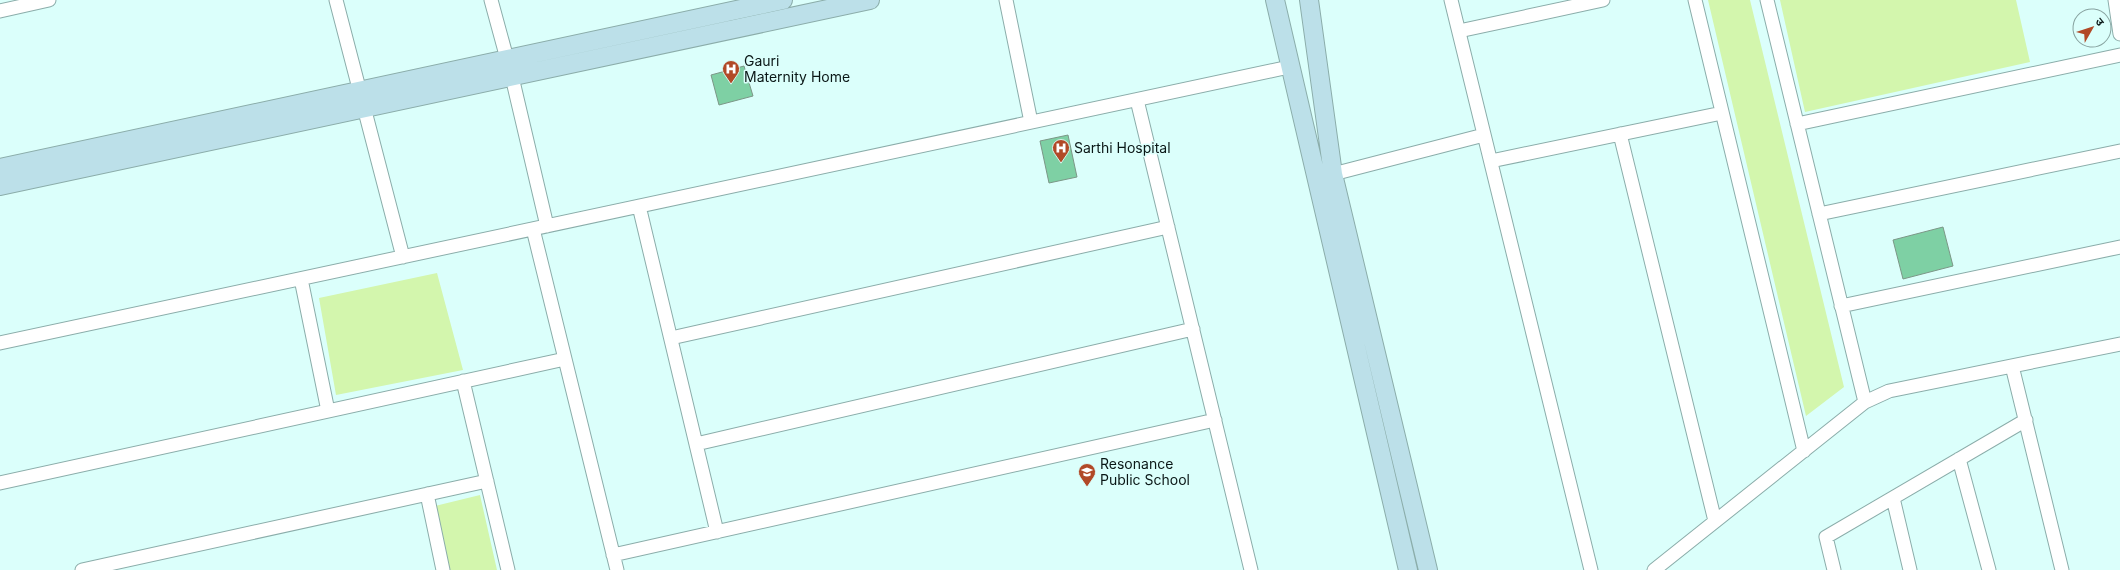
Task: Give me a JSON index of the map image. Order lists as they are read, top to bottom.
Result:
{
  "places": {
    "hospital": ["Gauri Maternity Home", "Sarthi Hospital"],
    "school or university": ["Resonance Public School"]
  },
  "north": "top right"
}
